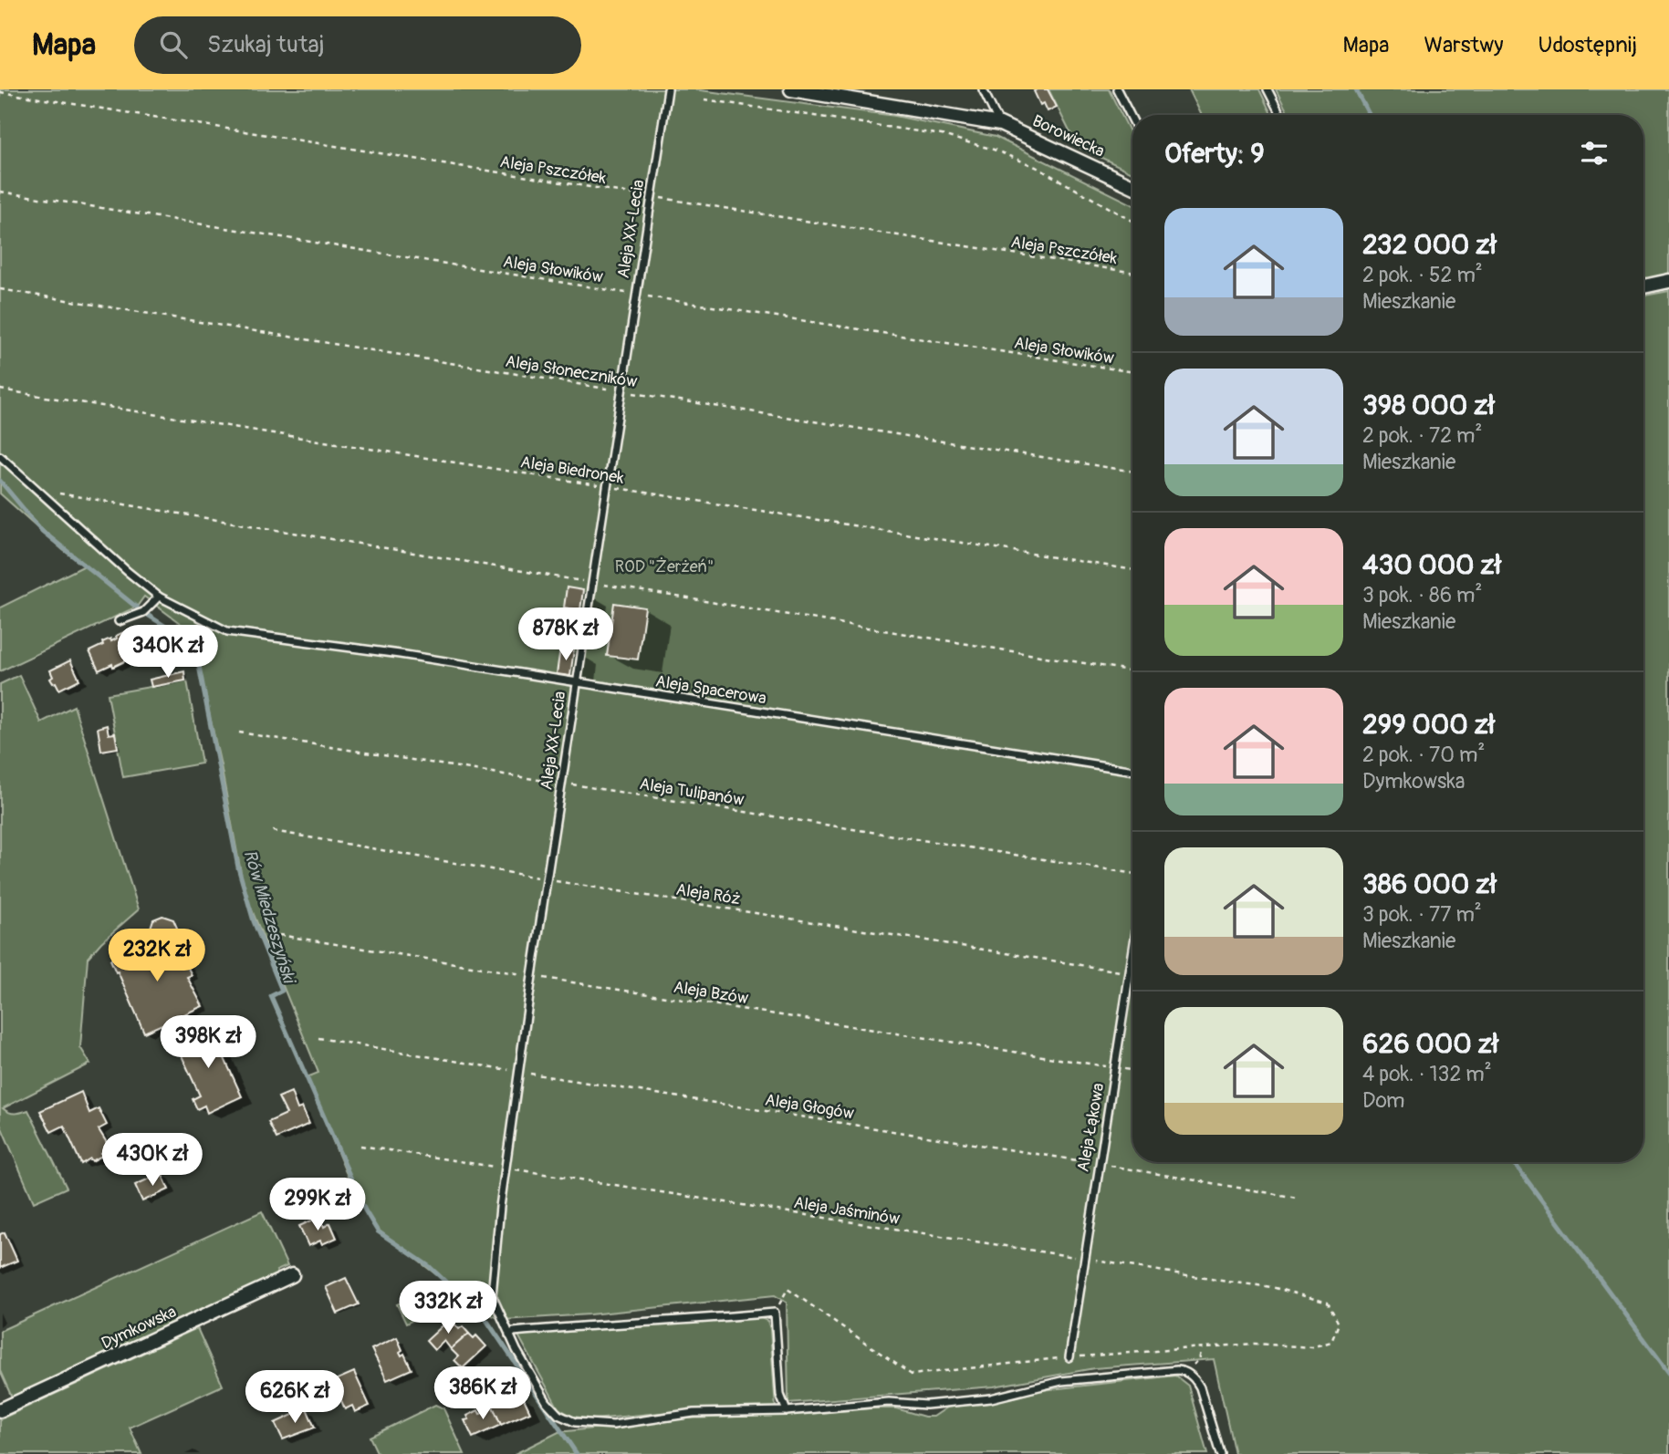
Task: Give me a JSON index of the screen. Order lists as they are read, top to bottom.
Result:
{
  "streets": {
    "street": ["Borowiecka", "Dymkowska"],
    "lane": ["Aleja XX-Lecia", "Aleja Spacerowa", "Aleja Łąkowa"],
    "path": [
      "Aleja Pszczółek",
      "Aleja Słowików",
      "Aleja Słoneczników",
      "Aleja Biedronek",
      "Aleja Tulipanów",
      "Aleja Róż",
      "Aleja Bzów",
      "Aleja Głogów",
      "Aleja Jaśminów"
    ]
  },
  "crossings": [
    ["Aleja Pszczółek", "Aleja XX-Lecia"],
    ["Aleja XX-Lecia", "Aleja Słowików"],
    ["Aleja XX-Lecia", "Aleja Słoneczników"],
    ["Aleja XX-Lecia", "Aleja Biedronek"],
    ["Aleja XX-Lecia", "Aleja Spacerowa"],
    ["Aleja XX-Lecia", "Aleja Tulipanów"],
    ["Aleja XX-Lecia", "Aleja Róż"],
    ["Aleja XX-Lecia", "Aleja Bzów"],
    ["Aleja XX-Lecia", "Aleja Głogów"],
    ["Aleja XX-Lecia", "Aleja Jaśminów"],
    ["Aleja Róż", "Aleja Łąkowa"],
    ["Aleja Bzów", "Aleja Łąkowa"],
    ["Aleja Głogów", "Aleja Łąkowa"],
    ["Aleja Łąkowa", "Aleja Jaśminów"]
  ],
  "water": ["Rów Miedzeszyński"],
  "parks": ["ROD \"Żerżeń\""],
  "page": {
    "header": "Mapa",
    "search": "Szukaj tutaj",
    "nav": ["Mapa", "Warstwy", "Udostępnij"],
    "heading": "Oferty: 9",
    "list": [
      {
        "name": "232 000 zł",
        "note": "2 pok. · 52 m² · Mieszkanie"
      },
      {
        "name": "398 000 zł",
        "note": "2 pok. · 72 m² · Mieszkanie"
      },
      {
        "name": "430 000 zł",
        "note": "3 pok. · 86 m² · Mieszkanie"
      },
      {
        "name": "299 000 zł",
        "note": "2 pok. · 70 m² · Dymkowska"
      },
      {
        "name": "386 000 zł",
        "note": "3 pok. · 77 m² · Mieszkanie"
      },
      {
        "name": "626 000 zł",
        "note": "4 pok. · 132 m² · Dom"
      }
    ],
    "price": [
      "878K zł",
      "340K zł",
      "232K zł",
      "398K zł",
      "430K zł",
      "299K zł",
      "332K zł",
      "386K zł",
      "626K zł"
    ]
  }
}
